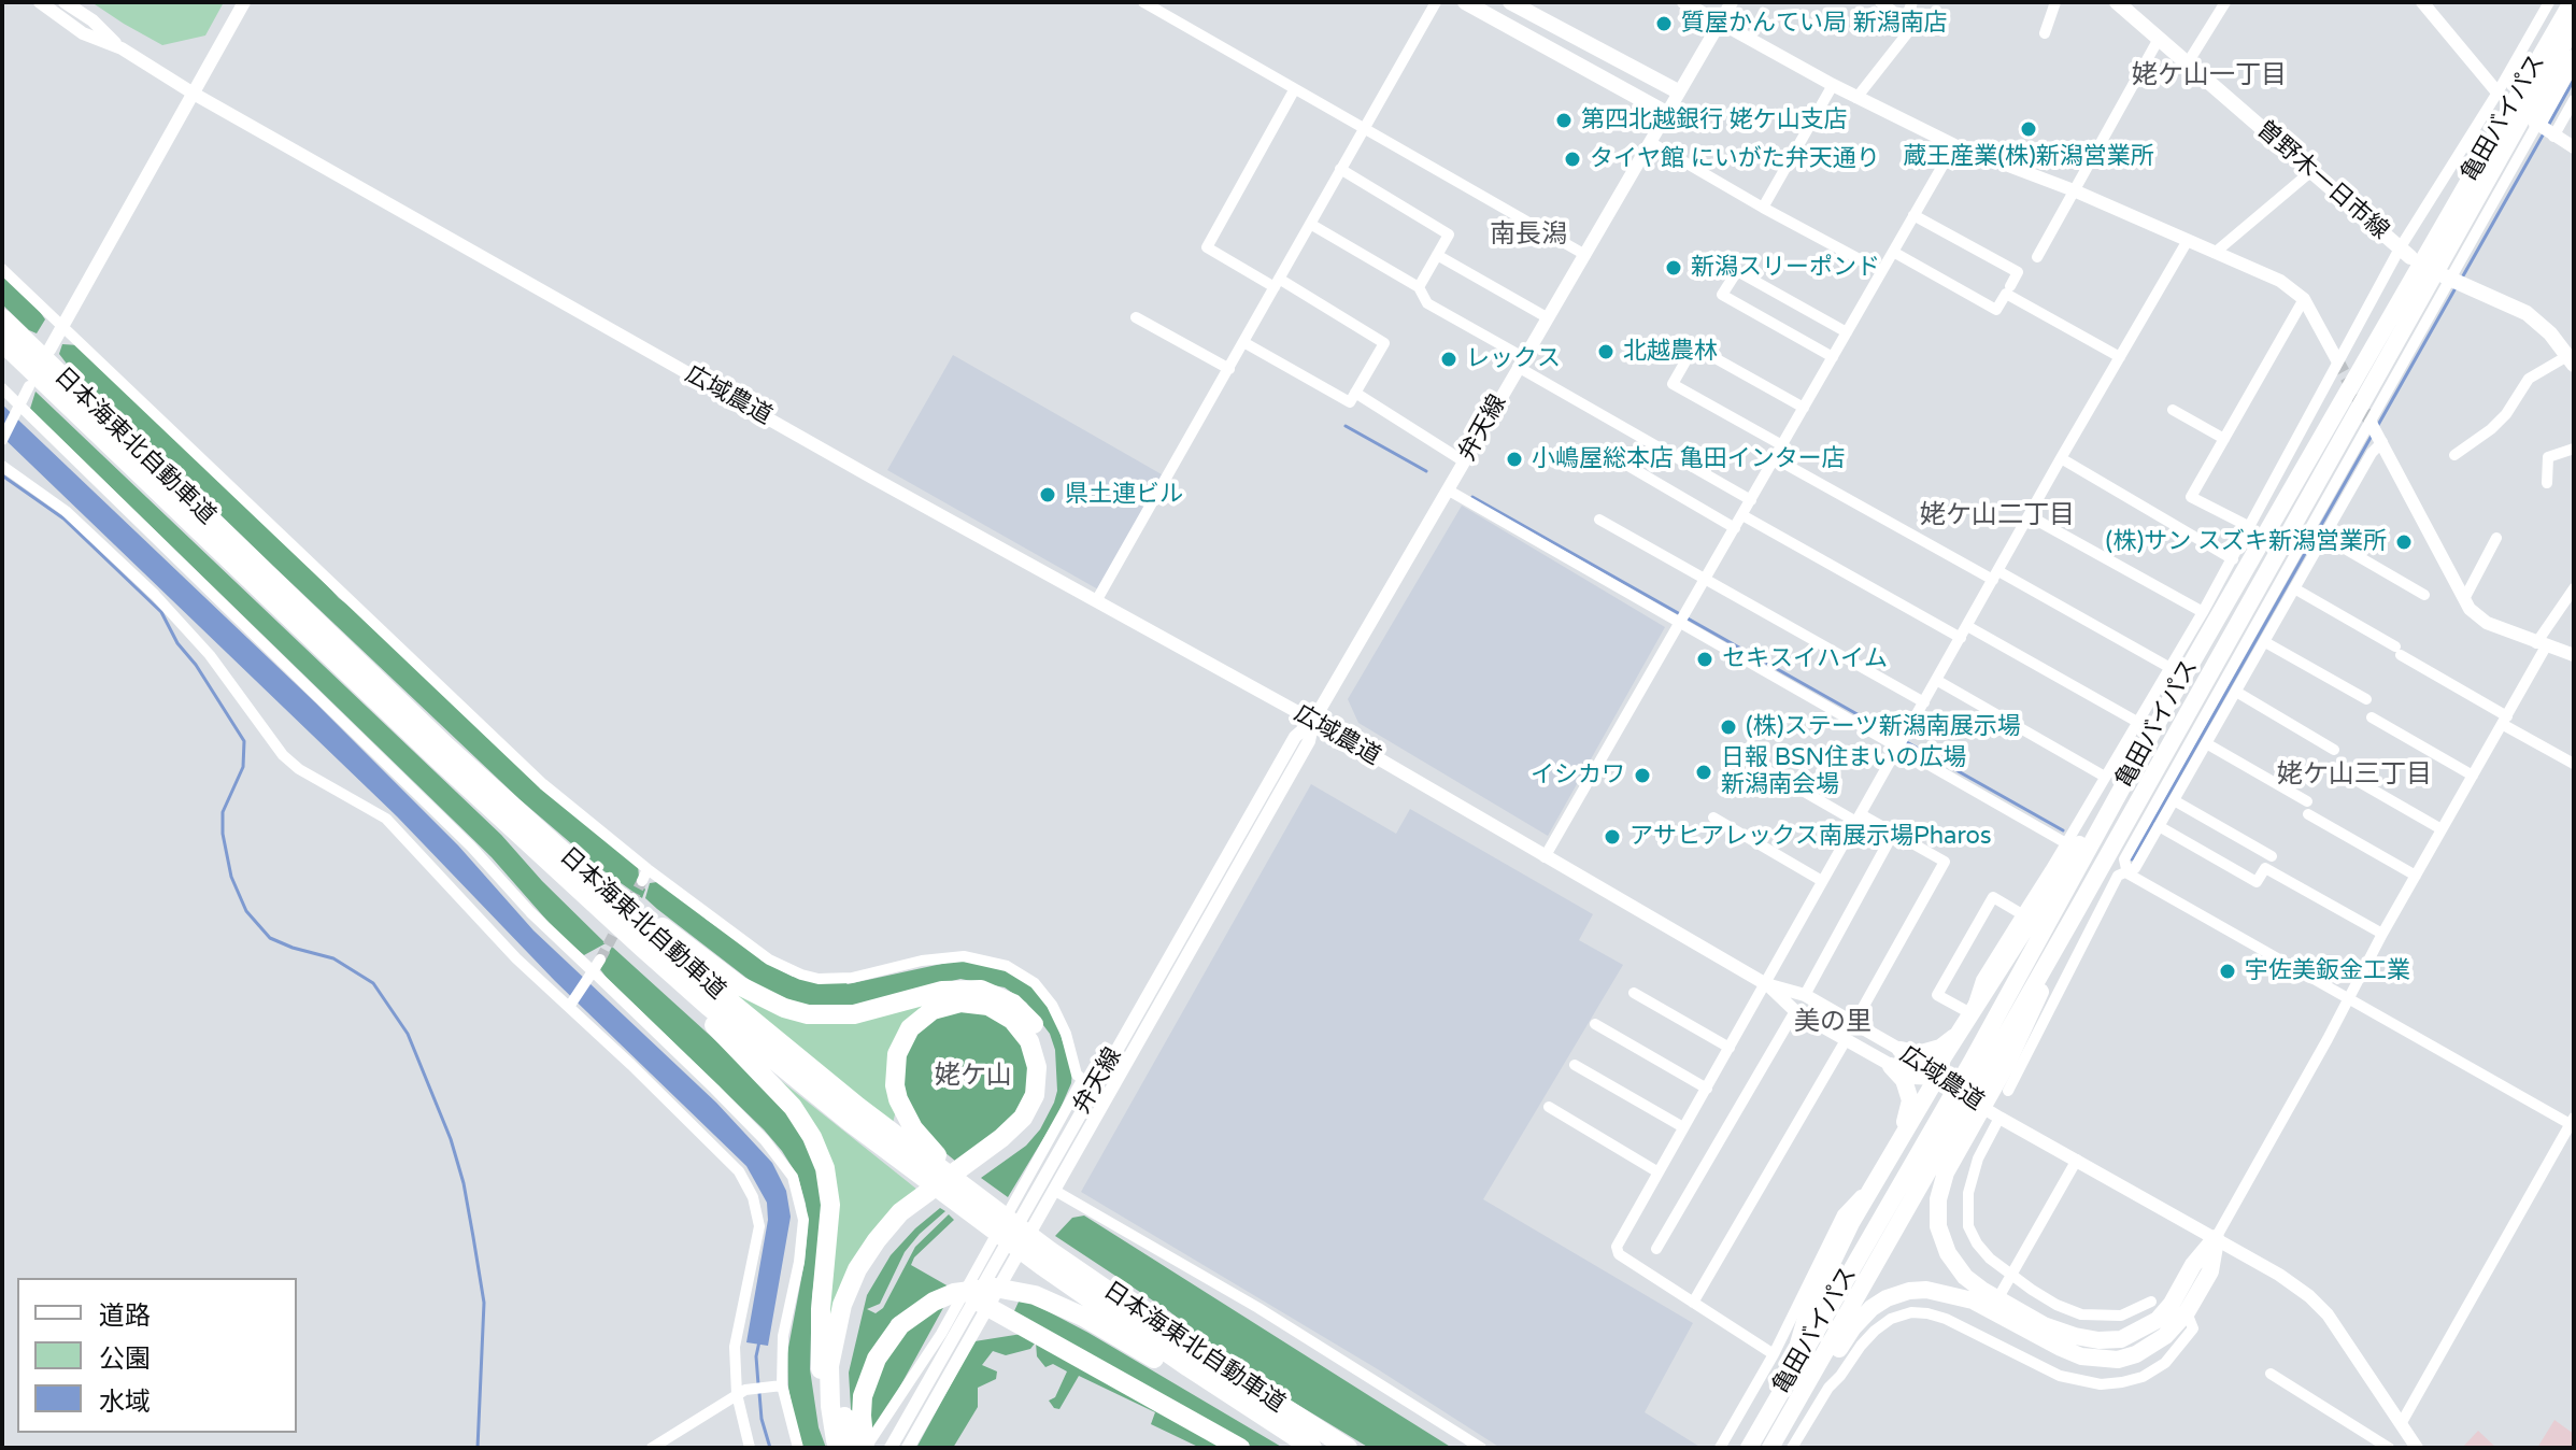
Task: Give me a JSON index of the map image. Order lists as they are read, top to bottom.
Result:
{
  "streets": {
    "highway": ["亀田バイパス", "日本海東北自動車道"],
    "main road": ["曽野木一日市線"],
    "street": ["広域農道", "弁天線"]
  },
  "crossings": [
    ["亀田バイパス", "曽野木一日市線"],
    ["広域農道", "弁天線"]
  ],
  "districts": [
    "姥ケ山一丁目",
    "南長潟",
    "姥ケ山二丁目",
    "姥ケ山三丁目",
    "美の里",
    "姥ケ山"
  ],
  "places": [
    "質屋かんてい局 新潟南店",
    "第四北越銀行 姥ケ山支店",
    "蔵王産業(株)新潟営業所",
    "タイヤ館 にいがた弁天通り",
    "新潟スリーポンド",
    "北越農林",
    "レックス",
    "小嶋屋総本店 亀田インター店",
    "県土連ビル",
    "(株)サン スズキ新潟営業所",
    "セキスイハイム",
    "(株)ステーツ新潟南展示場",
    "日報 BSN住まいの広場 新潟南会場",
    "イシカワ",
    "アサヒアレックス南展示場Pharos",
    "宇佐美鈑金工業"
  ],
  "legend": ["道路", "公園", "水域"]
}
